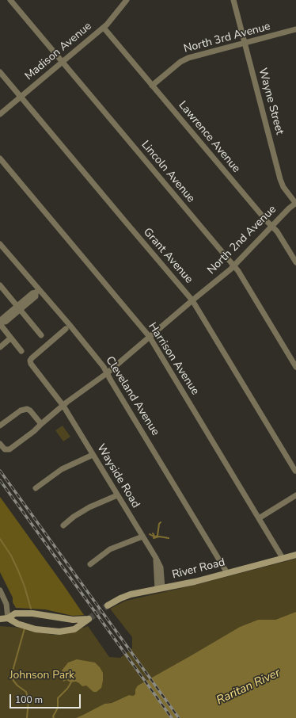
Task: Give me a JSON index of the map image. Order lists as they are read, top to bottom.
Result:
{
  "streets": {
    "street": [
      "North 3rd Avenue",
      "Madison Avenue",
      "Wayne Street",
      "Lawrence Avenue",
      "Lincoln Avenue",
      "North 2nd Avenue",
      "Grant Avenue",
      "Harrison Avenue",
      "Cleveland Avenue",
      "Wayside Road",
      "River Road"
    ]
  },
  "crossings": [
    ["North 3rd Avenue", "Wayne Street"],
    ["North 3rd Avenue", "Lawrence Avenue"],
    ["Madison Avenue", "Lawrence Avenue"],
    ["Madison Avenue", "Lincoln Avenue"],
    ["Madison Avenue", "Grant Avenue"],
    ["Wayne Street", "North 2nd Avenue"],
    ["Lawrence Avenue", "North 2nd Avenue"],
    ["Lincoln Avenue", "North 2nd Avenue"],
    ["North 2nd Avenue", "Grant Avenue"],
    ["North 2nd Avenue", "Harrison Avenue"],
    ["North 2nd Avenue", "Cleveland Avenue"],
    ["North 2nd Avenue", "Wayside Road"],
    ["Harrison Avenue", "River Road"],
    ["Cleveland Avenue", "River Road"],
    ["Wayside Road", "River Road"]
  ],
  "water": ["Raritan River"],
  "parks": ["Johnson Park"],
  "scale_bar": "100 m"
}
